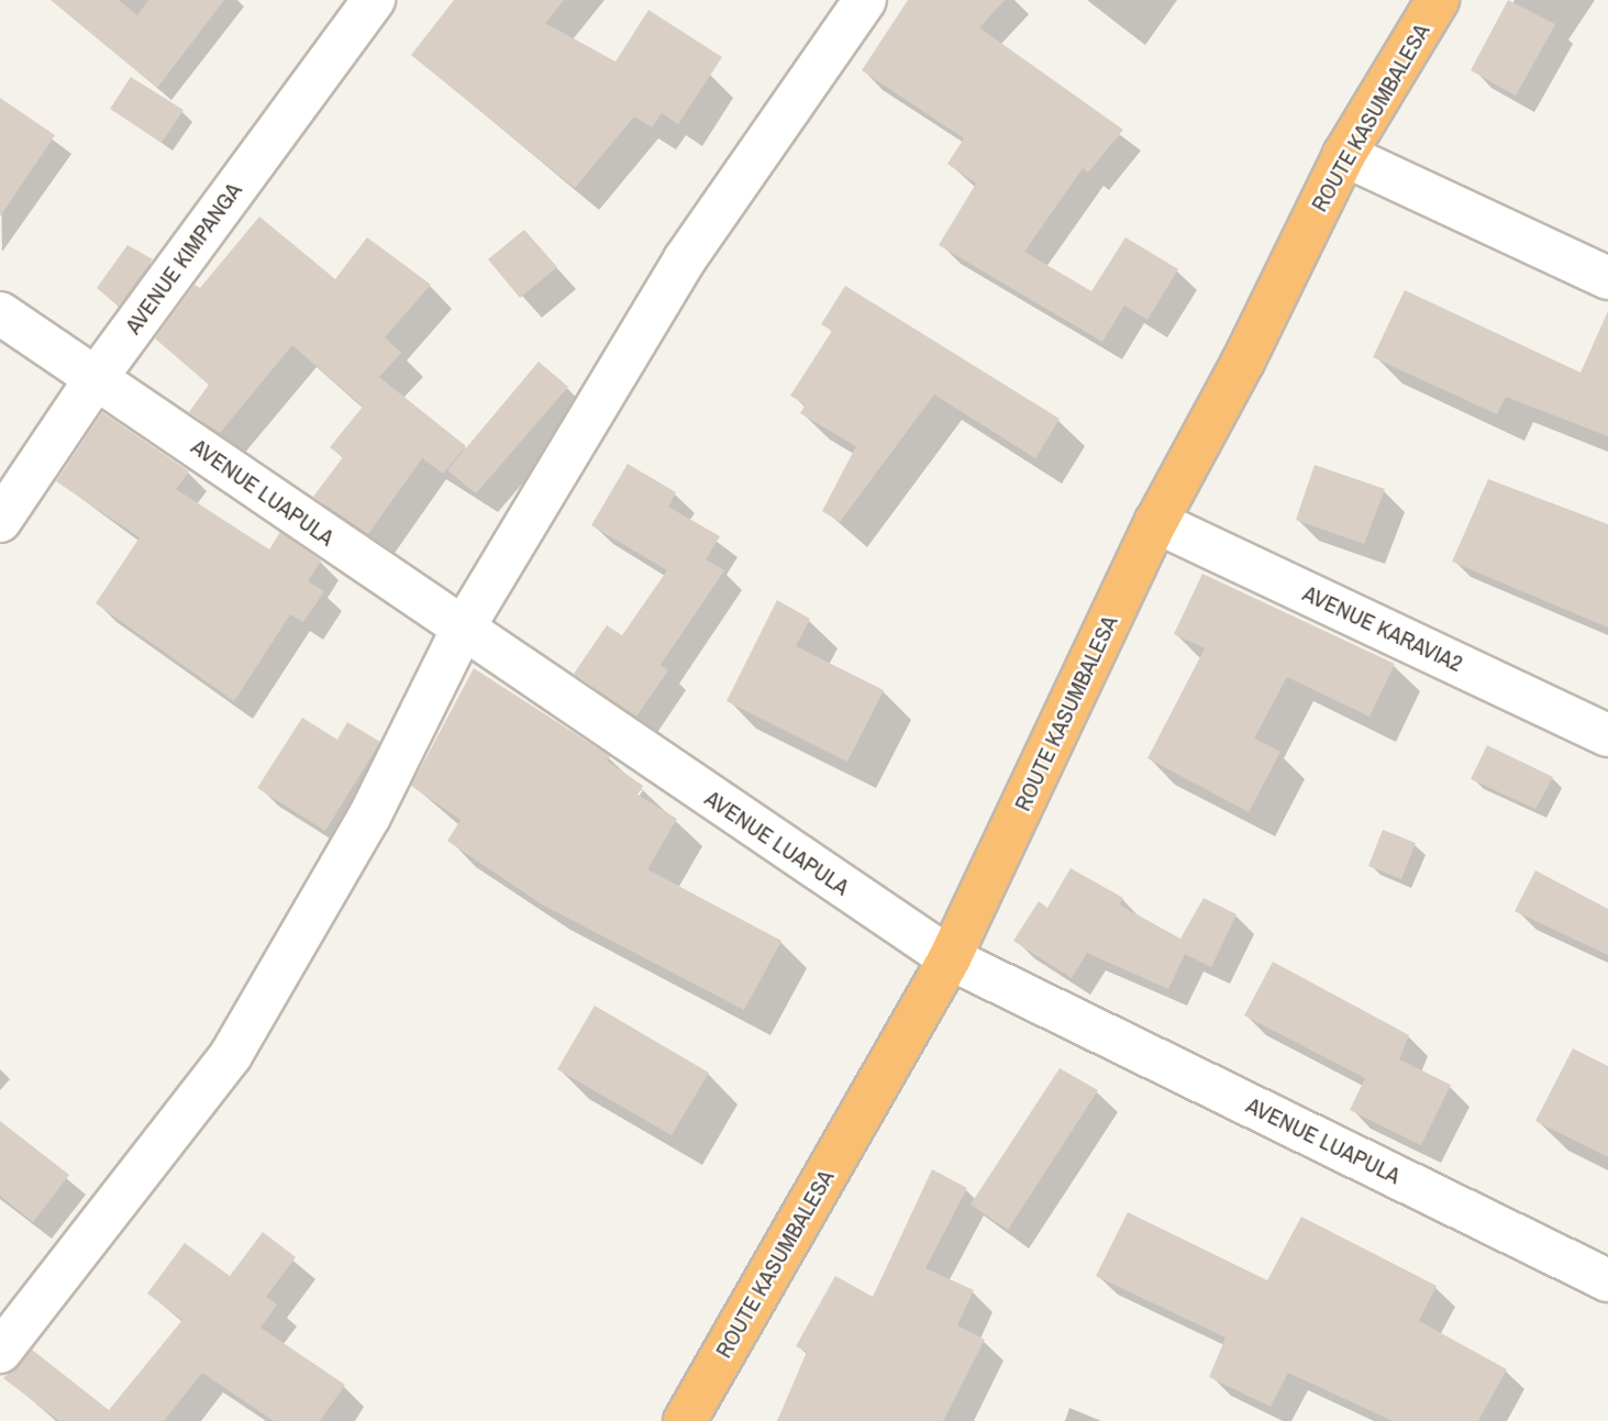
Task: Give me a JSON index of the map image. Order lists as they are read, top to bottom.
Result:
{
  "streets": {
    "highway": ["ROUTE KASUMBALESA"],
    "street": ["AVENUE KIMPANGA", "AVENUE LUAPULA", "AVENUE KARAVIA2"]
  },
  "crossings": [
    ["ROUTE KASUMBALESA", "AVENUE LUAPULA"],
    ["ROUTE KASUMBALESA", "AVENUE KARAVIA2"],
    ["AVENUE KIMPANGA", "AVENUE LUAPULA"]
  ]
}
